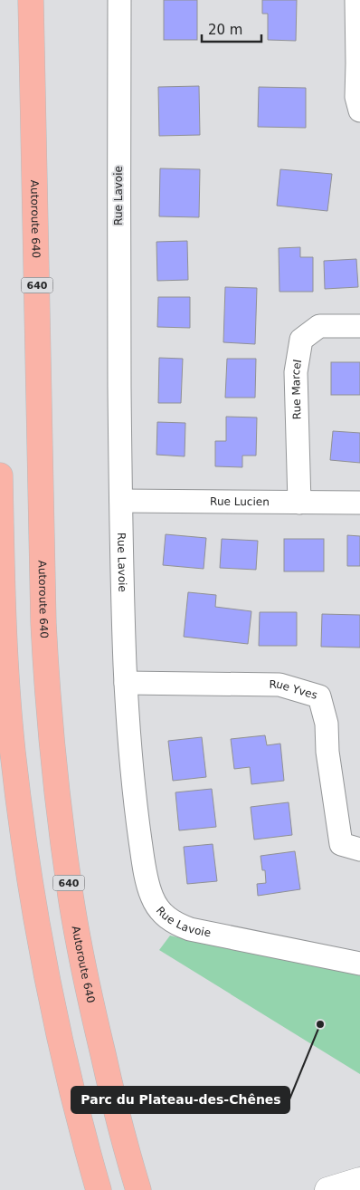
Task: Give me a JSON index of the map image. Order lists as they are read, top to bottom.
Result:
{
  "streets": {
    "highway": ["Autoroute 640", "640"],
    "street": [
      "Rue Lavoie",
      "Rue Marcel",
      "Rue Lucien",
      "Rue Yves"
    ]
  },
  "crossings": [
    ["Rue Lavoie", "Rue Lucien"],
    ["Rue Lavoie", "Rue Yves"],
    ["Rue Marcel", "Rue Lucien"]
  ],
  "places": ["Parc du Plateau-des-Chênes"],
  "scale_bar": "20 m"
}
